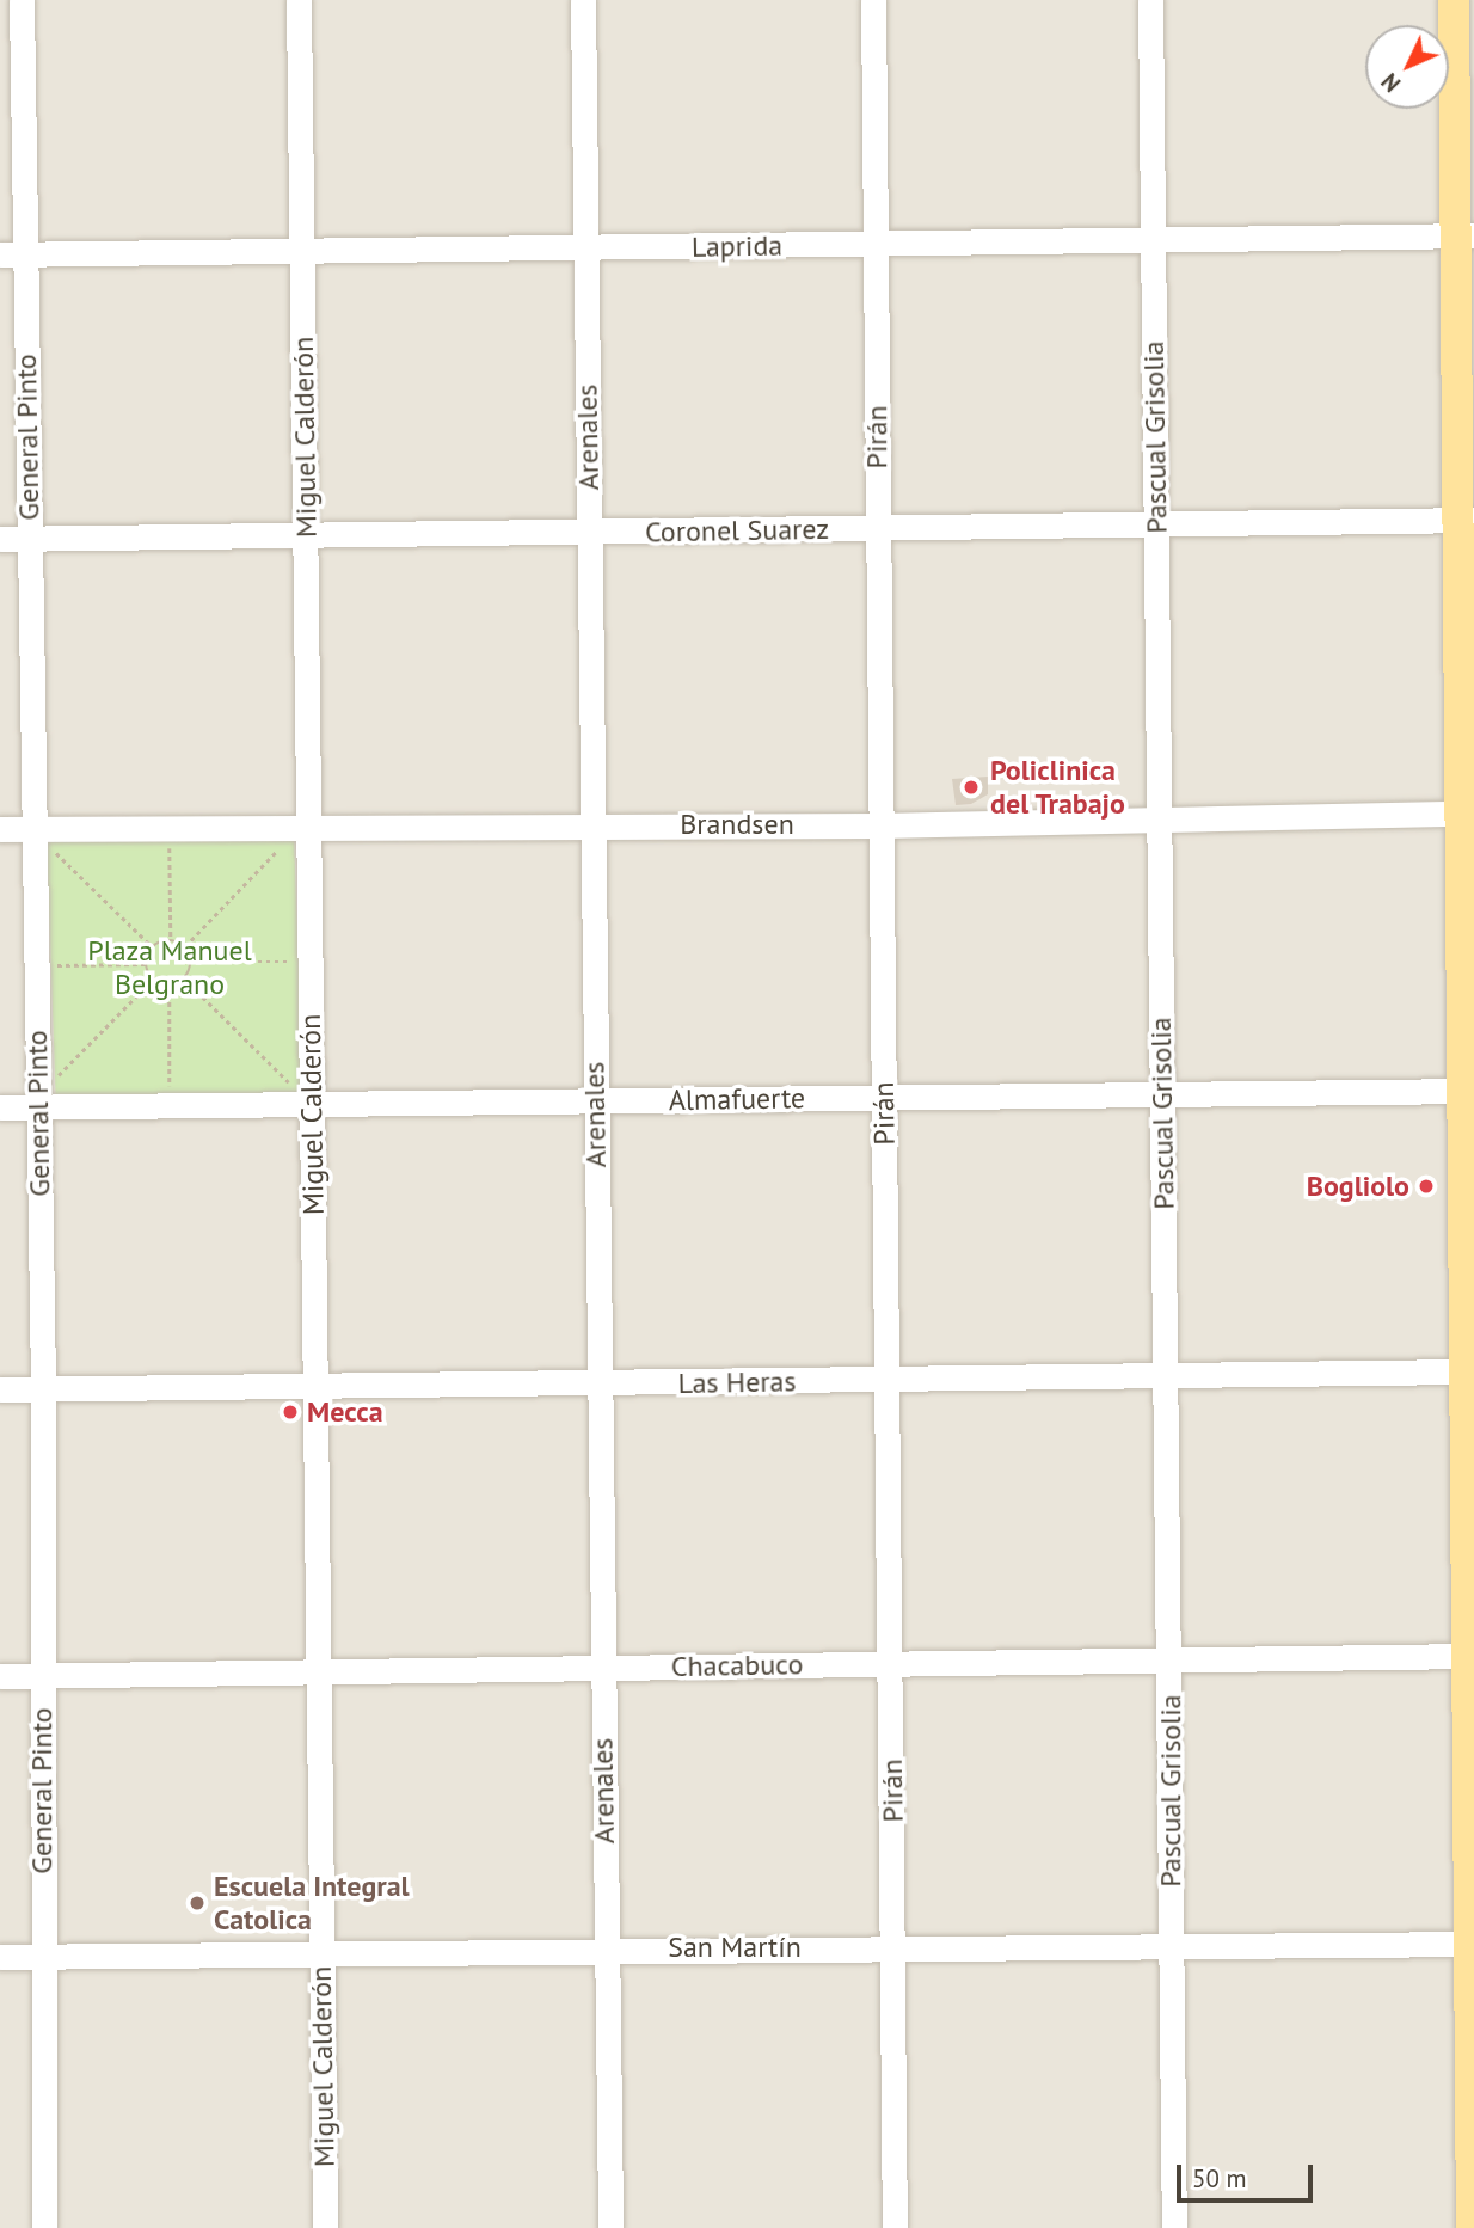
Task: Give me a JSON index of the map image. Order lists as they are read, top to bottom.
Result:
{
  "streets": {
    "street": [
      "Laprida",
      "General Pinto",
      "Miguel Calderón",
      "Arenales",
      "Pirán",
      "Pascual Grisolia",
      "Coronel Suarez",
      "Brandsen",
      "Almafuerte",
      "Las Heras",
      "Chacabuco",
      "San Martín"
    ]
  },
  "crossings": [
    ["Laprida", "General Pinto"],
    ["Laprida", "Miguel Calderón"],
    ["Laprida", "Arenales"],
    ["Laprida", "Pirán"],
    ["Laprida", "Pascual Grisolia"],
    ["General Pinto", "Coronel Suarez"],
    ["General Pinto", "Brandsen"],
    ["General Pinto", "Almafuerte"],
    ["General Pinto", "Las Heras"],
    ["General Pinto", "Chacabuco"],
    ["General Pinto", "San Martín"],
    ["Miguel Calderón", "Coronel Suarez"],
    ["Miguel Calderón", "Brandsen"],
    ["Miguel Calderón", "Almafuerte"],
    ["Miguel Calderón", "Las Heras"],
    ["Miguel Calderón", "Chacabuco"],
    ["Miguel Calderón", "San Martín"],
    ["Arenales", "Coronel Suarez"],
    ["Arenales", "Brandsen"],
    ["Arenales", "Almafuerte"],
    ["Arenales", "Las Heras"],
    ["Arenales", "Chacabuco"],
    ["Arenales", "San Martín"],
    ["Pirán", "Coronel Suarez"],
    ["Pirán", "Brandsen"],
    ["Pirán", "Almafuerte"],
    ["Pirán", "Las Heras"],
    ["Pirán", "Chacabuco"],
    ["Pirán", "San Martín"],
    ["Pascual Grisolia", "Coronel Suarez"],
    ["Pascual Grisolia", "Brandsen"],
    ["Pascual Grisolia", "Almafuerte"],
    ["Pascual Grisolia", "Las Heras"],
    ["Pascual Grisolia", "Chacabuco"],
    ["Pascual Grisolia", "San Martín"]
  ],
  "parks": ["Plaza Manuel Belgrano"],
  "places": [
    "Policlinica del Trabajo",
    "Bogliolo",
    "Mecca",
    "Escuela Integral Catolica"
  ],
  "scale_bar": "50 m",
  "north": "bottom left"
}
